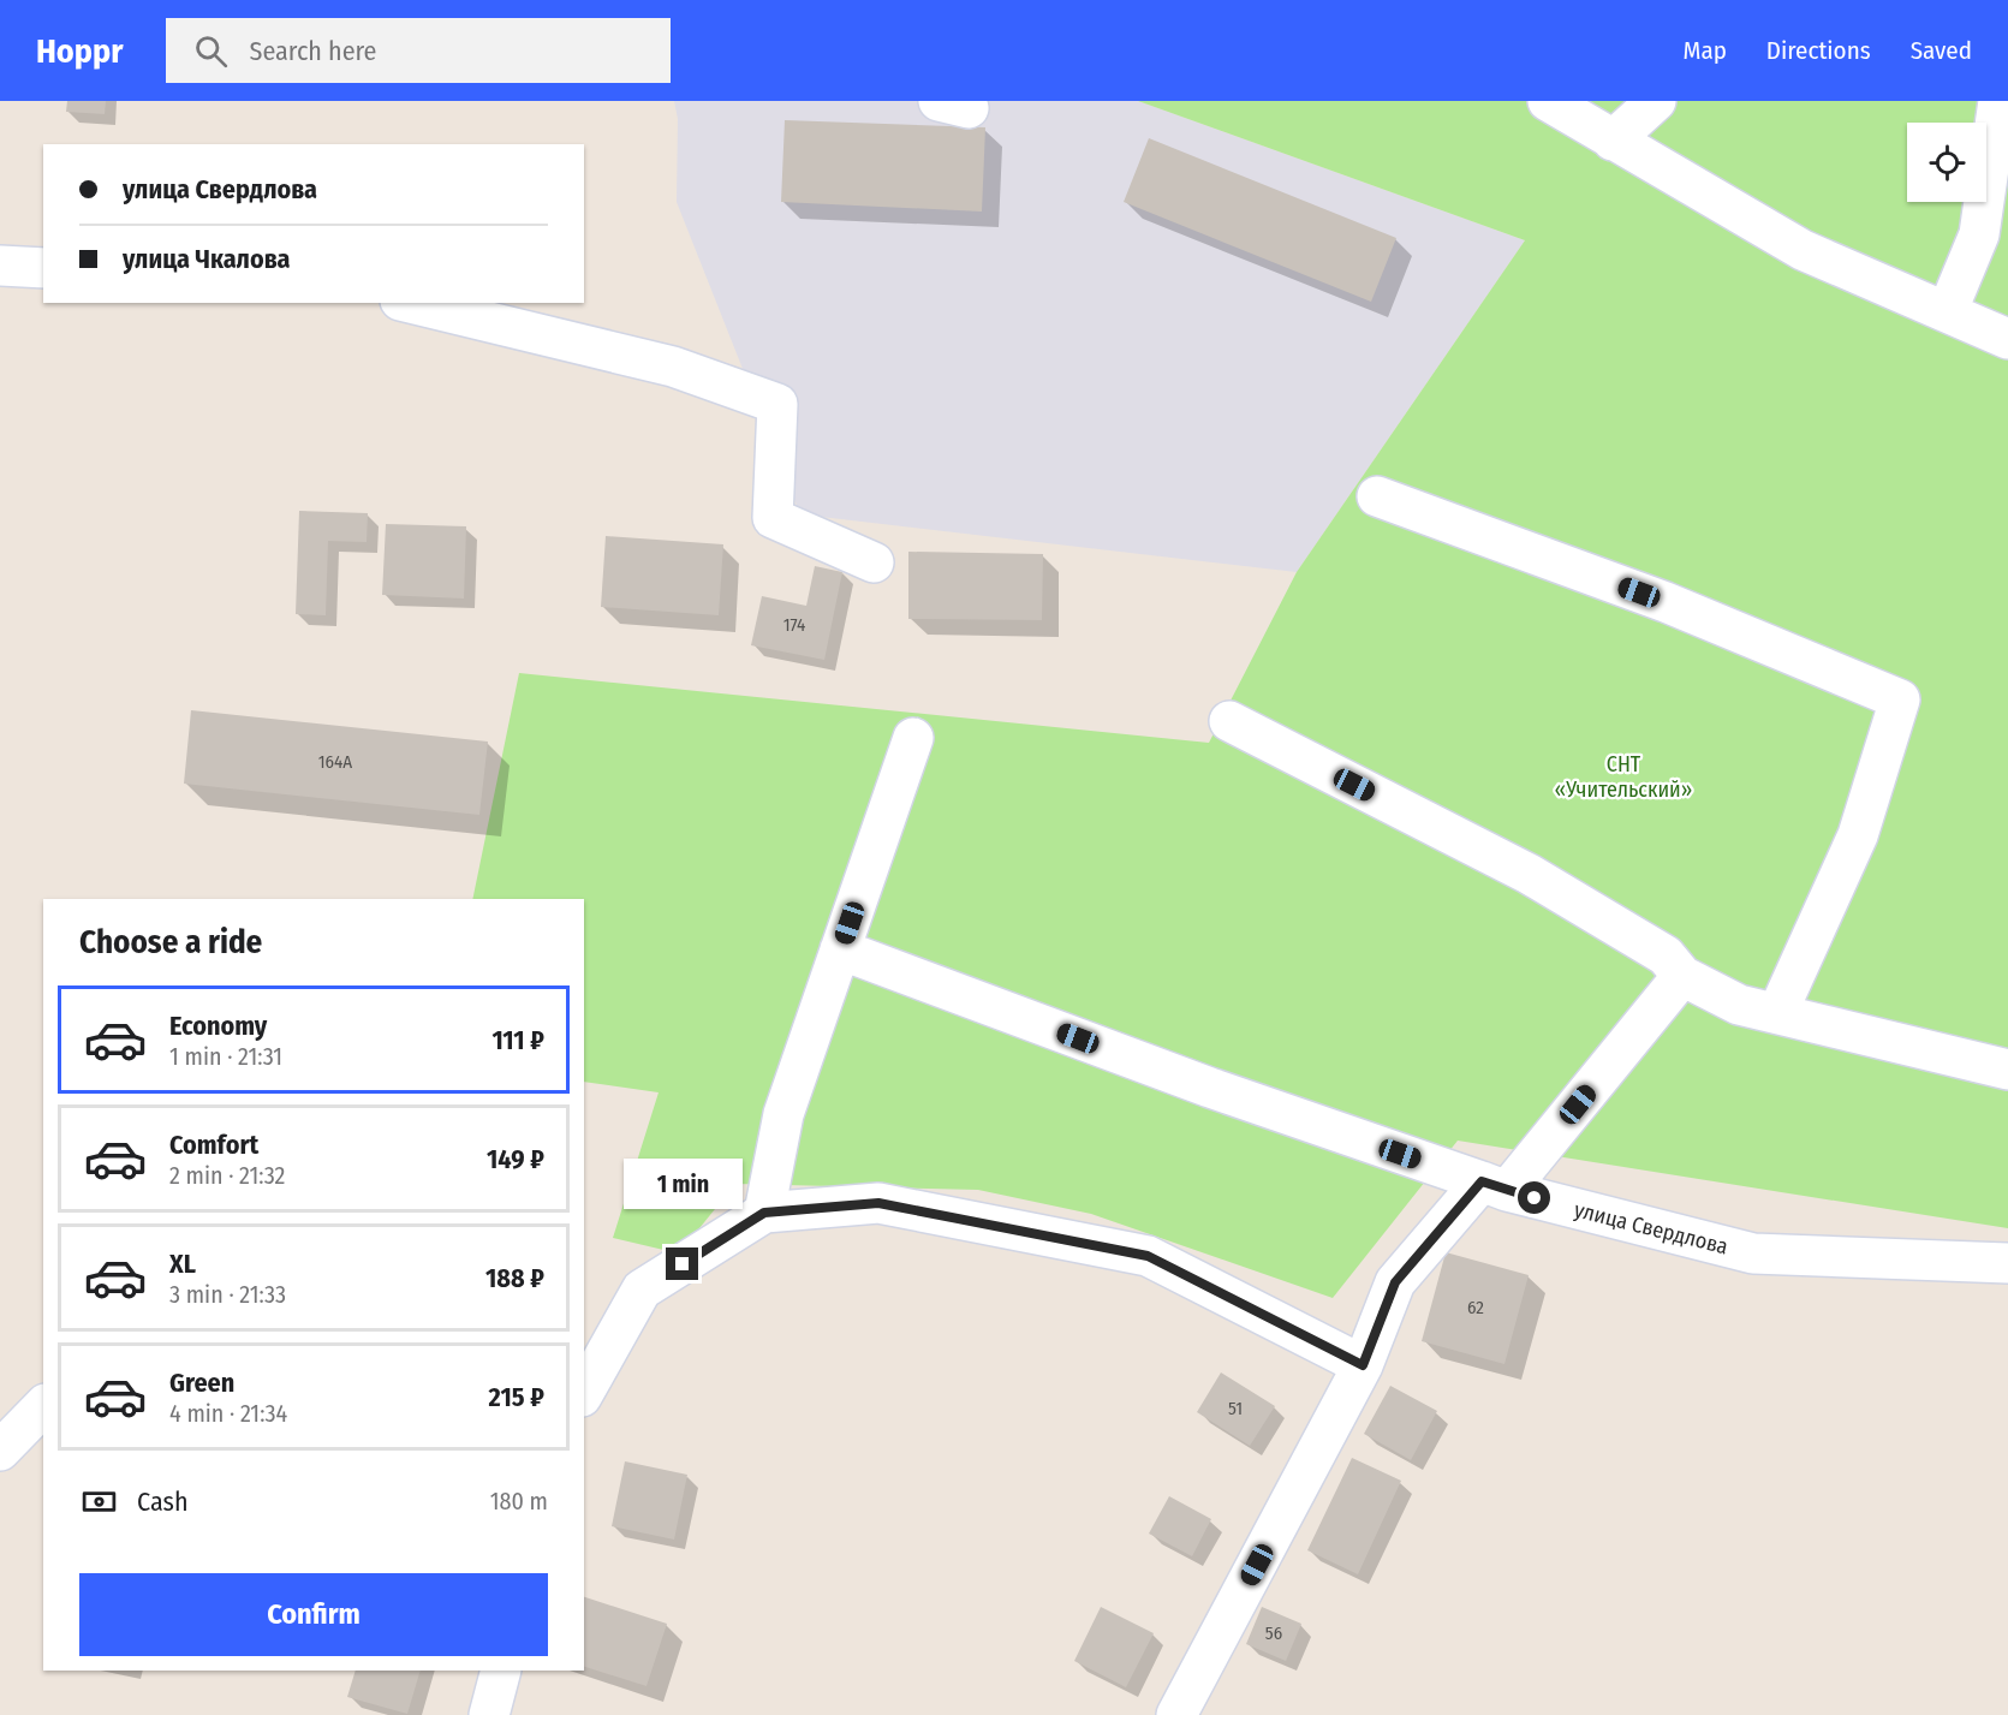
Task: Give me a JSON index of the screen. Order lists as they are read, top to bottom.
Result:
{
  "streets": {
    "street": ["улица Свердлова"]
  },
  "parks": ["СНТ «Учительский»"],
  "house_numbers": [
    "174",
    "164А",
    "62",
    "51",
    "56"
  ],
  "page": {
    "header": "Hoppr",
    "search": "Search here",
    "nav": ["Map", "Directions", "Saved"],
    "banner": ["улица Свердлова", "улица Чкалова"],
    "heading": "Choose a ride",
    "list": [
      {
        "name": "Economy",
        "note": "1 min · 21:31",
        "value": "111 ₽"
      },
      {
        "name": "Comfort",
        "note": "2 min · 21:32",
        "value": "149 ₽"
      },
      {
        "name": "XL",
        "note": "3 min · 21:33",
        "value": "188 ₽"
      },
      {
        "name": "Green",
        "note": "4 min · 21:34",
        "value": "215 ₽"
      }
    ],
    "bubble": "1 min",
    "pay": ["Cash", "180 m"],
    "buttons": "Confirm"
  }
}
